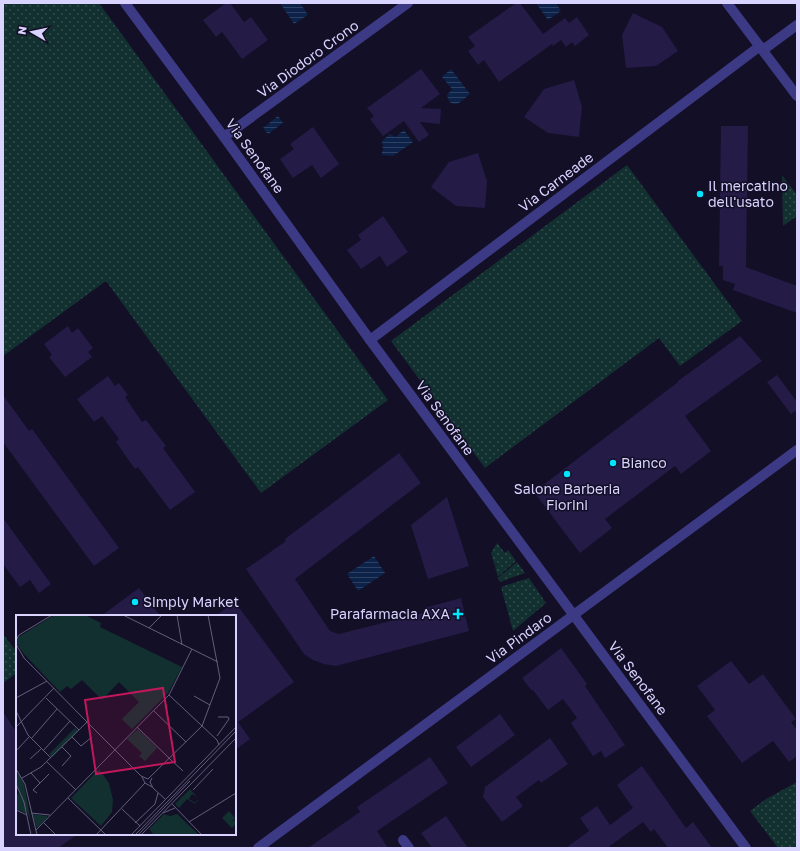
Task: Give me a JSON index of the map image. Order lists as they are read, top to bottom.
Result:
{
  "streets": {
    "street": [
      "Via Diodoro Crono",
      "Via Senofane",
      "Via Carneade",
      "Via Pindaro"
    ]
  },
  "crossings": [
    ["Via Diodoro Crono", "Via Senofane"],
    ["Via Senofane", "Via Carneade"],
    ["Via Senofane", "Via Pindaro"]
  ],
  "places": {
    "other": [
      "Il mercatino dell'usato",
      "Bianco",
      "Salone Barberia Fiorini",
      "Simply Market"
    ],
    "health": ["Parafarmacia AXA"]
  },
  "north": "left"
}
